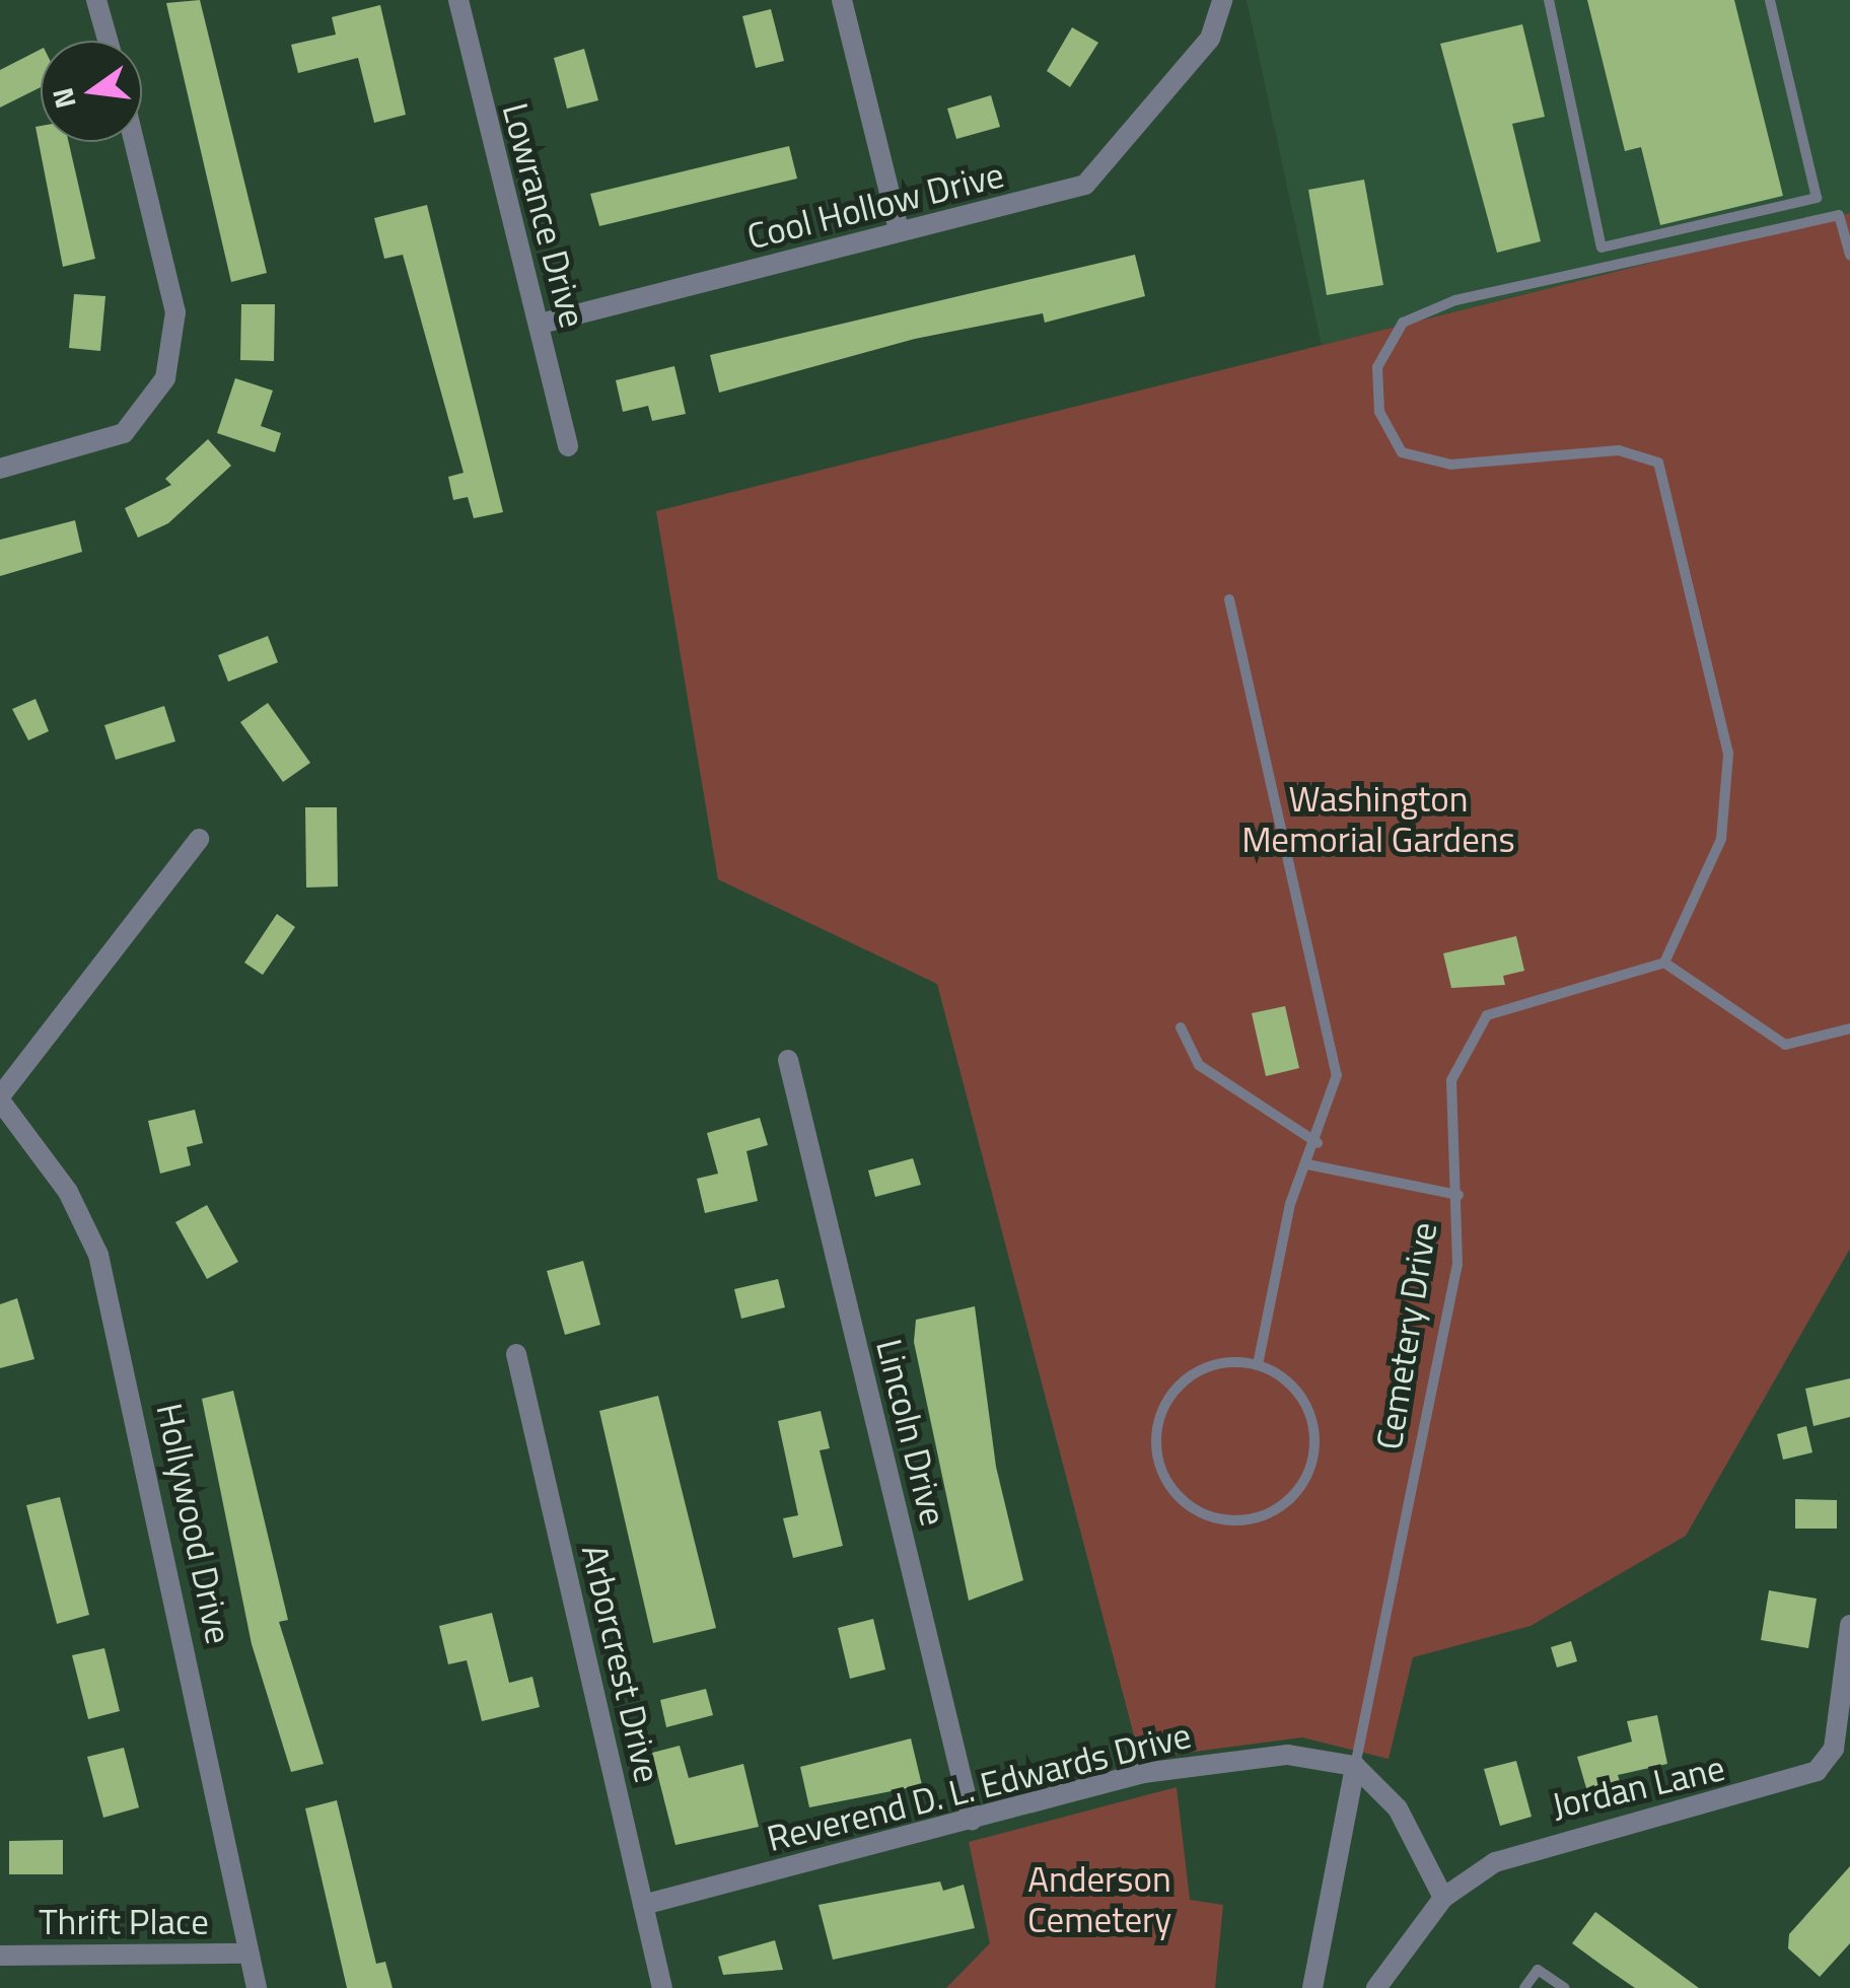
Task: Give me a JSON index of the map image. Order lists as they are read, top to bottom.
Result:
{
  "streets": {
    "street": [
      "Cool Hollow Drive",
      "Lowrance Drive",
      "Cemetery Drive",
      "Lincoln Drive",
      "Hollywood Drive",
      "Arborcrest Drive",
      "Reverend D. L. Edwards Drive",
      "Jordan Lane",
      "Thrift Place"
    ]
  },
  "crossings": [
    ["Cool Hollow Drive", "Lowrance Drive"],
    ["Cemetery Drive", "Reverend D. L. Edwards Drive"],
    ["Lincoln Drive", "Reverend D. L. Edwards Drive"],
    ["Hollywood Drive", "Thrift Place"],
    ["Arborcrest Drive", "Reverend D. L. Edwards Drive"]
  ],
  "parks": ["Washington Memorial Gardens", "Anderson Cemetery"],
  "north": "left"
}
